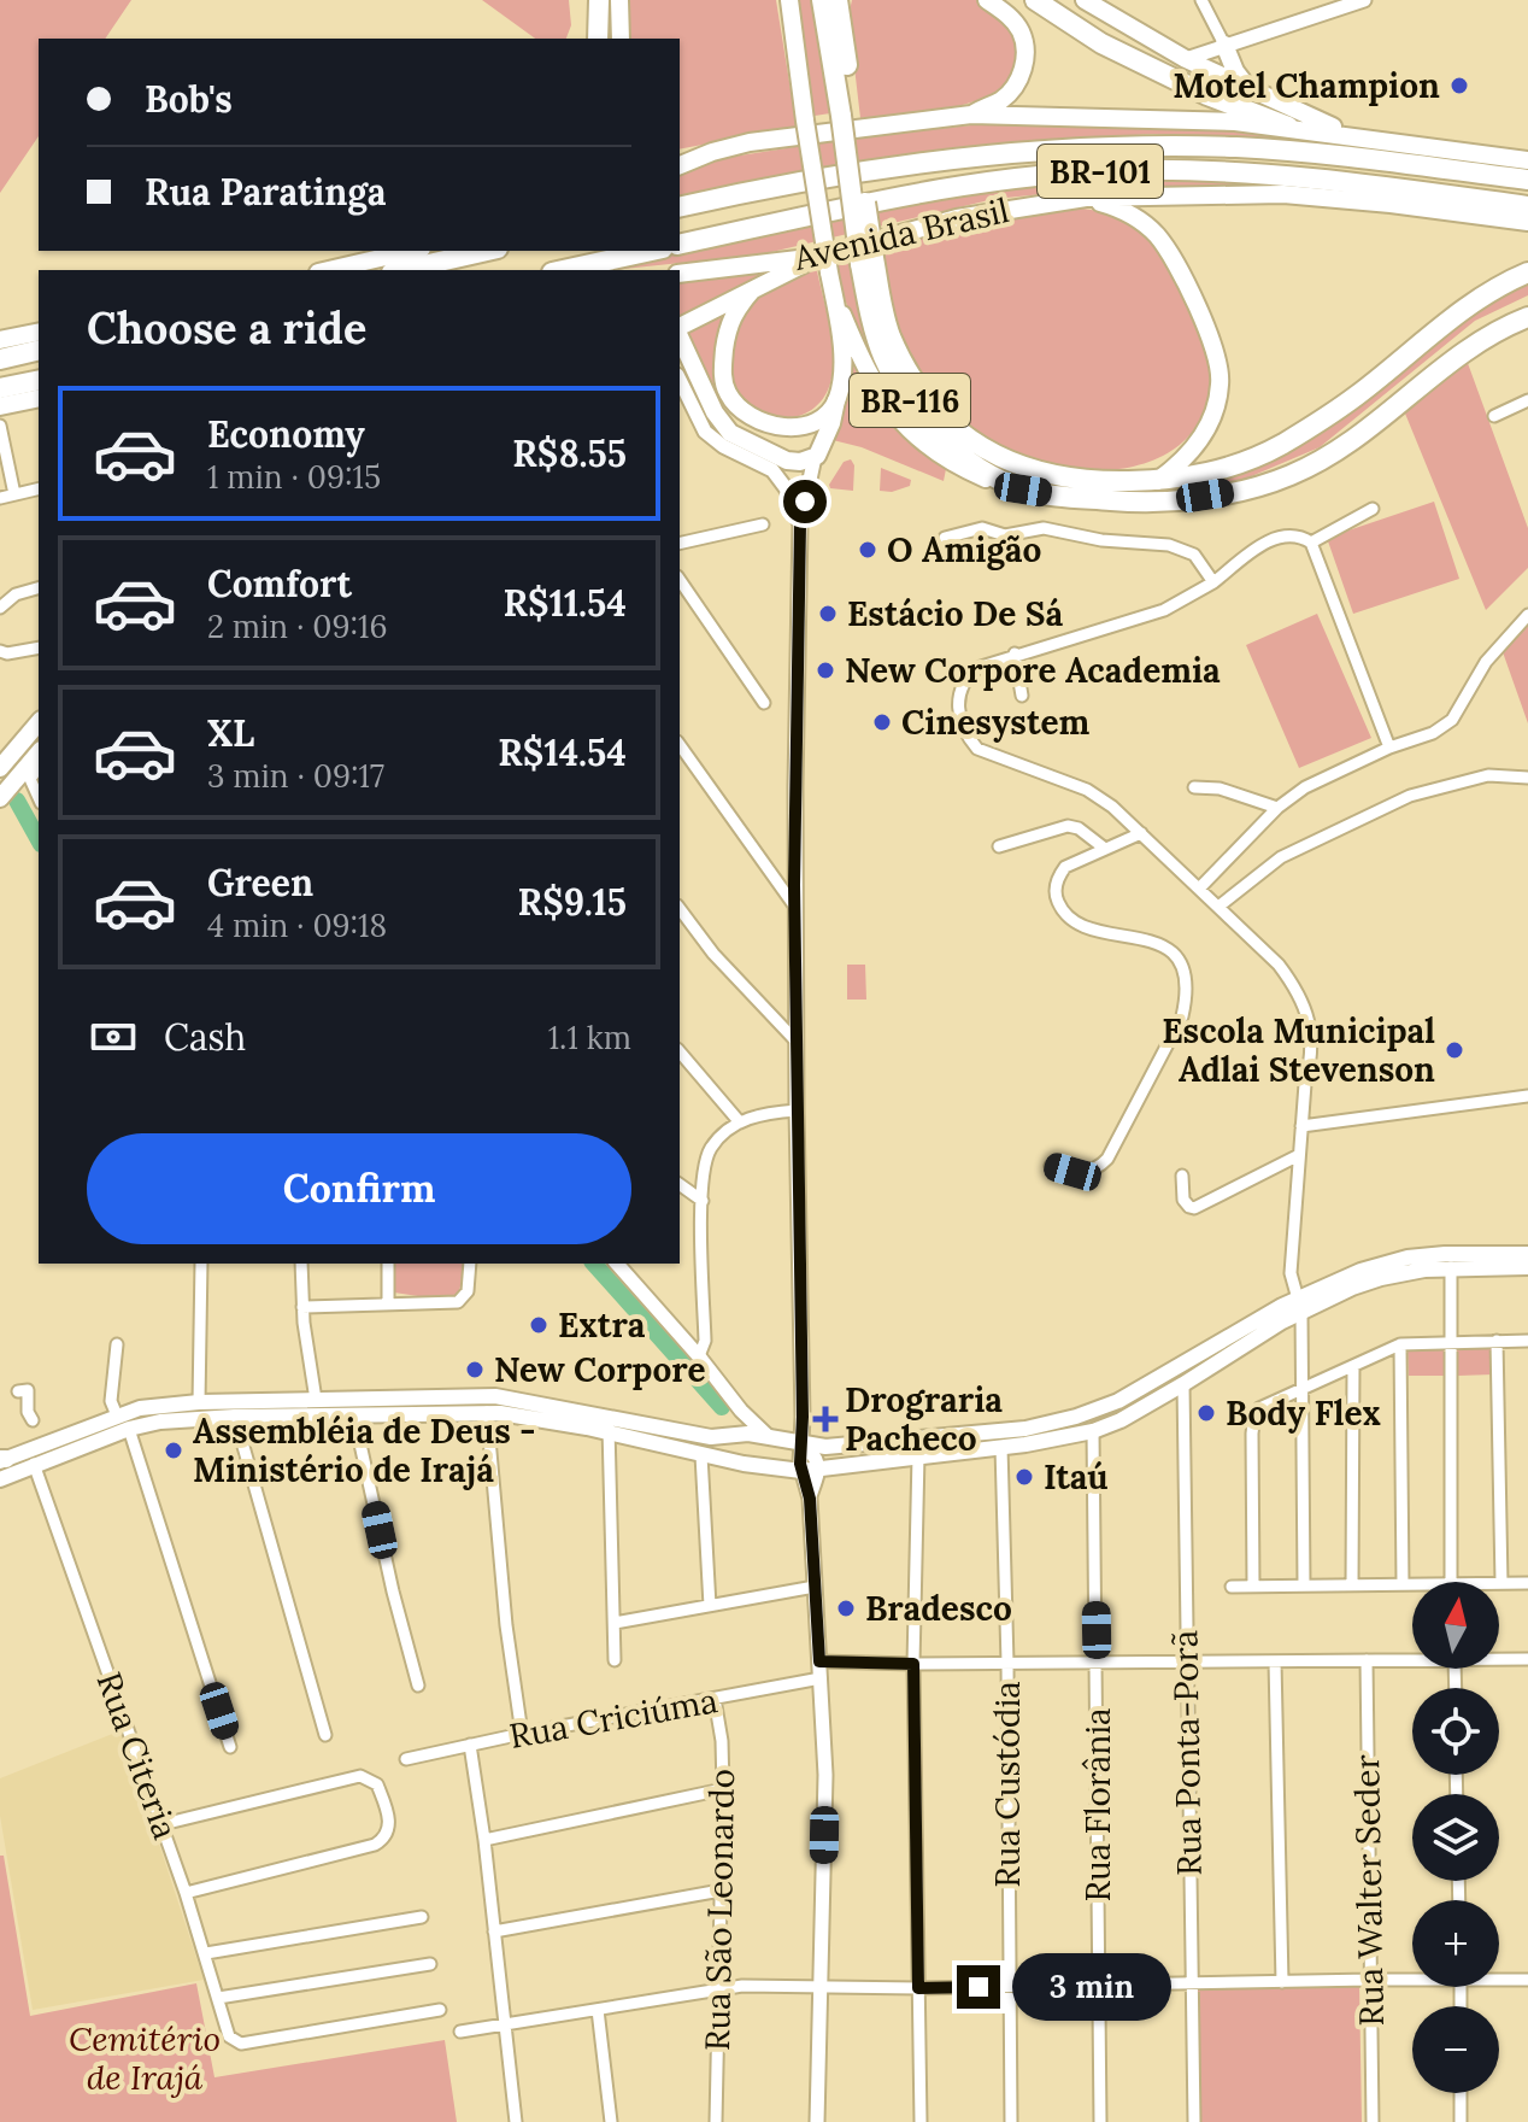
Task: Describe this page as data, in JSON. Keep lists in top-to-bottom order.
{
  "streets": {
    "highway": ["BR-101", "Avenida Brasil", "BR-116"],
    "street": [
      "Rua Criciúma",
      "Rua Ponta-Porã",
      "Rua Citeria",
      "Rua Custódia",
      "Rua Florânia",
      "Rua Walter Seder",
      "Rua São Leonardo"
    ]
  },
  "crossings": [
    ["Rua Criciúma", "Rua São Leonardo"]
  ],
  "parks": ["Cemitério de Irajá"],
  "places": {
    "other": [
      "Motel Champion",
      "O Amigão",
      "Estácio De Sá",
      "New Corpore Academia",
      "Cinesystem",
      "Escola Municipal Adlai Stevenson",
      "Extra",
      "New Corpore",
      "Body Flex",
      "Assembléia de Deus - Ministério de Irajá",
      "Itaú",
      "Bradesco"
    ],
    "health": ["Drograria Pacheco"]
  },
  "north": "top",
  "page": {
    "banner": ["Bob's", "Rua Paratinga"],
    "heading": "Choose a ride",
    "list": [
      {
        "name": "Economy",
        "note": "1 min · 09:15",
        "value": "R$8.55"
      },
      {
        "name": "Comfort",
        "note": "2 min · 09:16",
        "value": "R$11.54"
      },
      {
        "name": "XL",
        "note": "3 min · 09:17",
        "value": "R$14.54"
      },
      {
        "name": "Green",
        "note": "4 min · 09:18",
        "value": "R$9.15"
      }
    ],
    "pay": ["Cash", "1.1 km"],
    "buttons": "Confirm",
    "map_buttons": ["+", "−"],
    "bubble": "3 min"
  }
}
